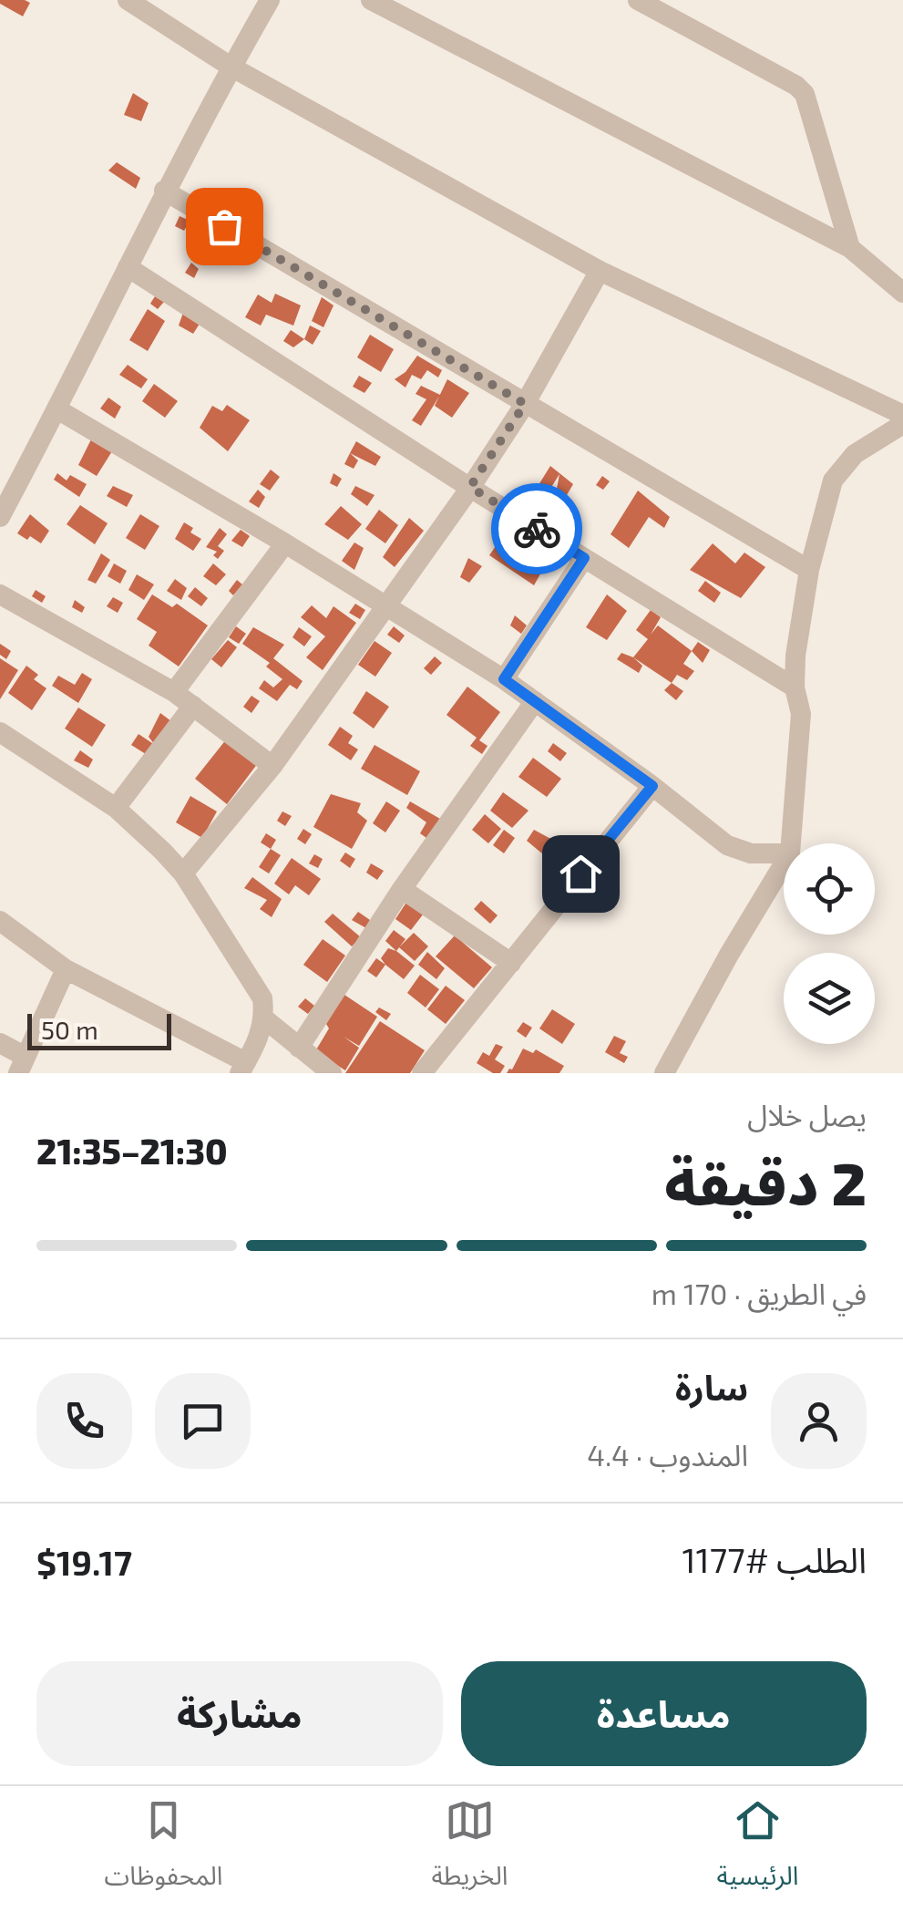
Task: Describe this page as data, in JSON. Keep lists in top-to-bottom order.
{
  "scale_bar": "50 m",
  "page": {
    "scale": "50 m",
    "heading": ["2 دقيقة", "يصل خلال", "21:30–21:35"],
    "panel": [
      "سارة",
      "المندوب · 4.4",
      "الطلب #1177",
      "$19.17"
    ],
    "bar": "في الطريق · 170 m",
    "buttons": ["مساعدة", "مشاركة"],
    "tabs": ["الرئيسية", "الخريطة", "المحفوظات"]
  }
}
